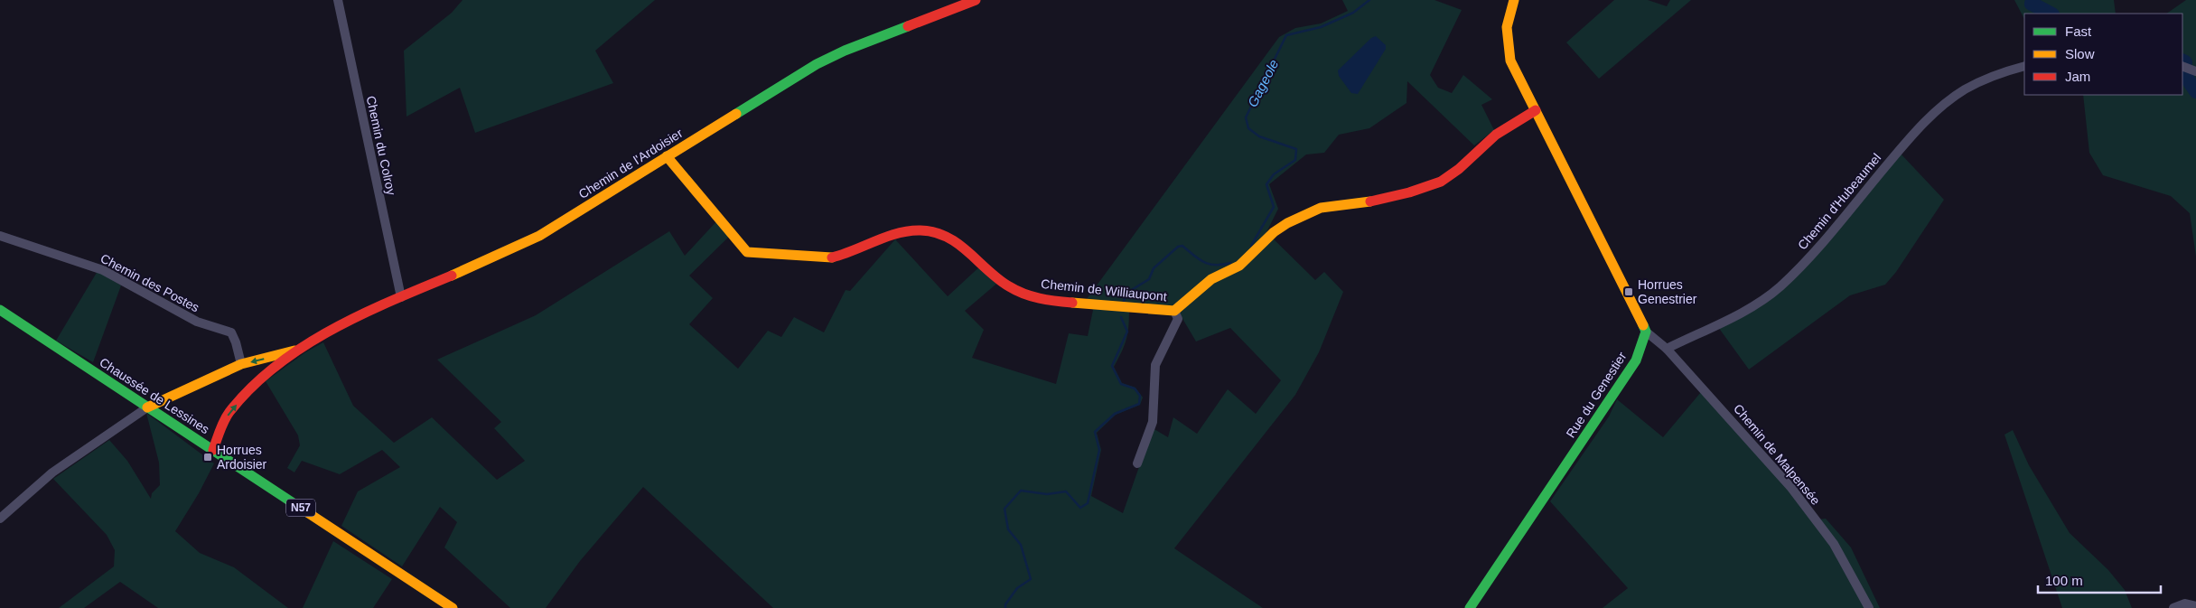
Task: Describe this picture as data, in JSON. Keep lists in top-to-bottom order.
{
  "streets": {
    "street": [
      "Chemin du Colroy",
      "Chemin de l'Ardoisier",
      "Chemin d'Hubeaumel",
      "Chemin des Postes",
      "Chemin de Williaupont",
      "Rue du Genestier",
      "Chaussée de Lessines",
      "Chemin de Malpensée",
      "N57"
    ]
  },
  "crossings": [
    ["Chemin du Colroy", "Chemin de l'Ardoisier"],
    ["Chemin de l'Ardoisier", "Chemin des Postes"],
    ["Chemin de l'Ardoisier", "Chemin de Williaupont"],
    ["Chemin de l'Ardoisier", "Chaussée de Lessines"],
    ["Chemin d'Hubeaumel", "Chemin de Malpensée"],
    ["Rue du Genestier", "Chemin de Malpensée"]
  ],
  "water": ["Gageole"],
  "places": {
    "transit": ["Horrues Genestrier", "Horrues Ardoisier"]
  },
  "legend": ["Fast", "Slow", "Jam"],
  "scale_bar": "100 m"
}
